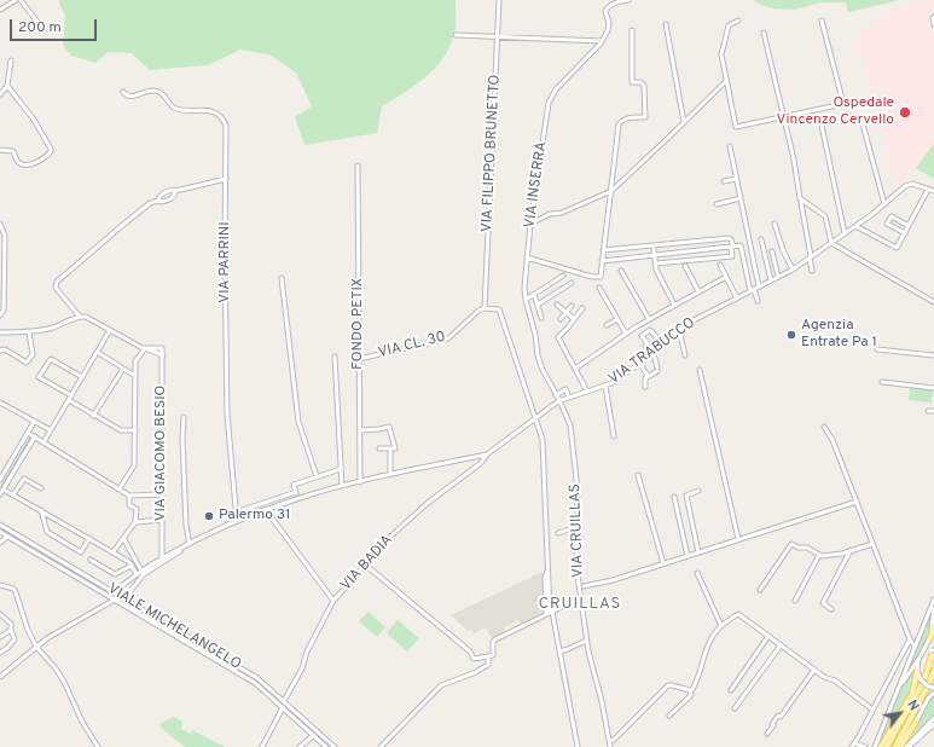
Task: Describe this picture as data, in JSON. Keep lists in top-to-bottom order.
{
  "streets": {
    "street": [
      "VIA FILIPPO BRUNETTO",
      "VIA INSERRA",
      "VIA PARRINI",
      "FONDO PETIX",
      "VIA CL. 30",
      "VIA TRABUCCO",
      "VIA GIACOMO BESIO",
      "VIA CRUILLAS",
      "VIA BADIA",
      "VIALE MICHELANGELO"
    ]
  },
  "crossings": [
    ["VIA FILIPPO BRUNETTO", "VIA CL. 30"],
    ["VIA INSERRA", "VIA TRABUCCO"],
    ["VIA INSERRA", "VIA CRUILLAS"],
    ["FONDO PETIX", "VIA CL. 30"],
    ["VIA TRABUCCO", "VIA CRUILLAS"],
    ["VIA TRABUCCO", "VIA BADIA"],
    ["VIA BADIA", "VIALE MICHELANGELO"]
  ],
  "districts": ["CRUILLAS"],
  "places": ["Ospedale Vincenzo Cervello", "Agenzia Entrate Pa 1", "Palermo 31"],
  "scale_bar": "200 m",
  "north": "top right"
}
